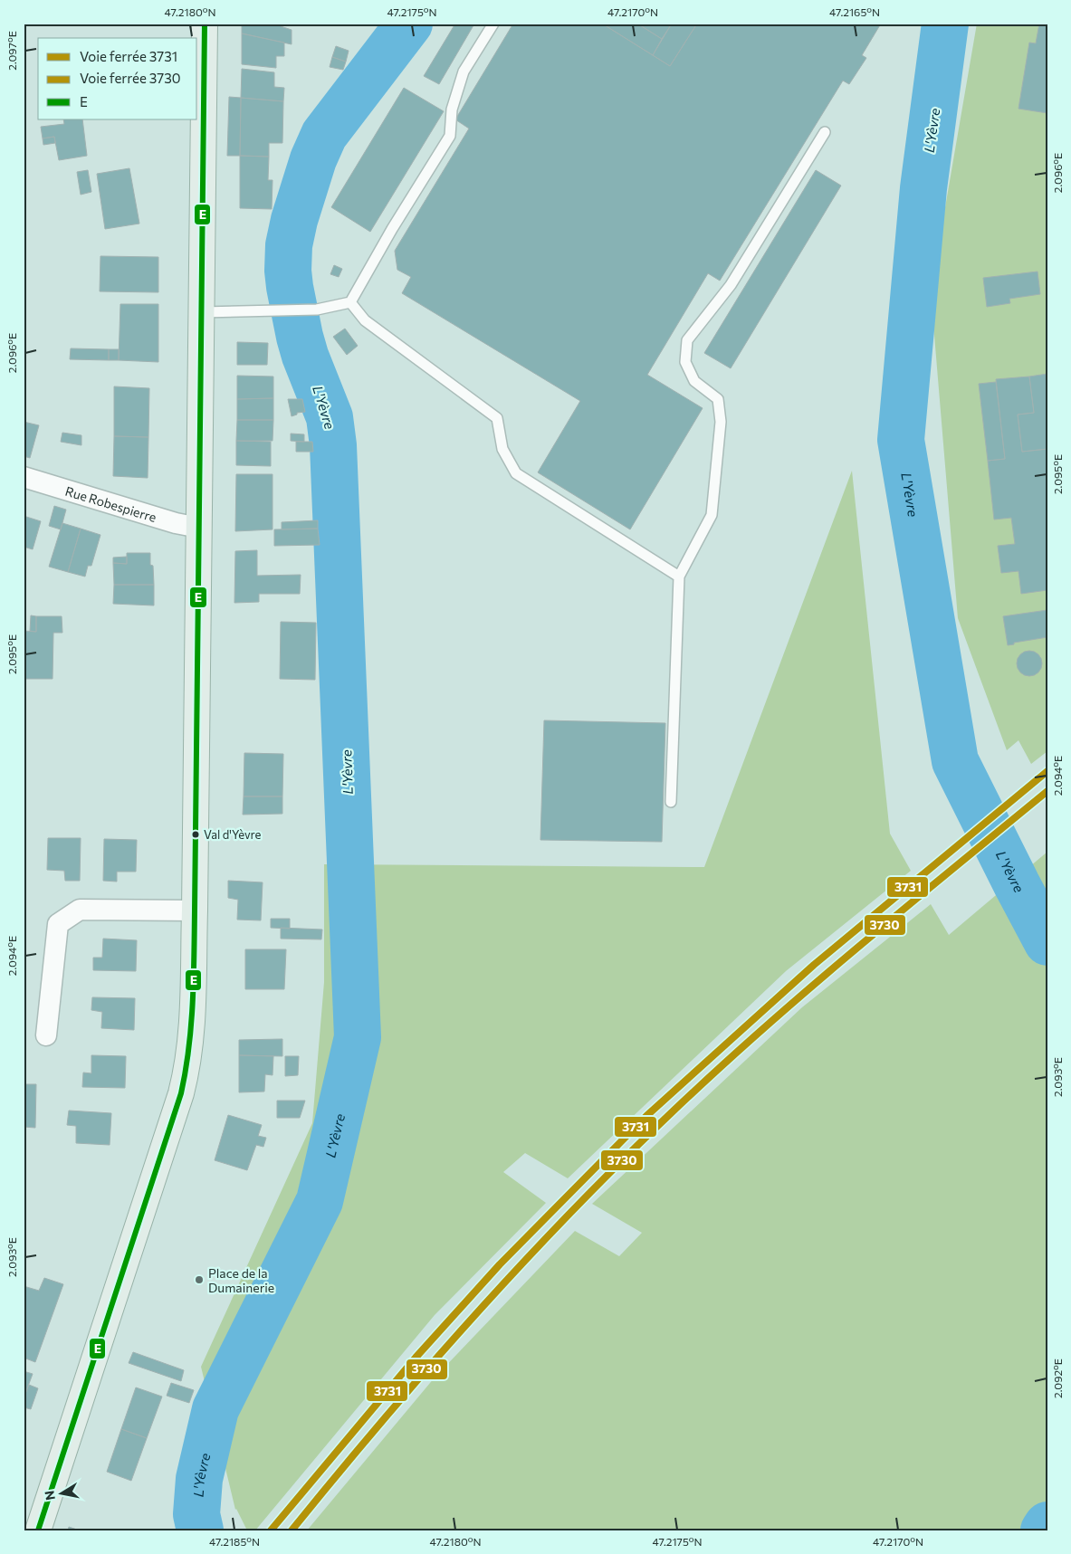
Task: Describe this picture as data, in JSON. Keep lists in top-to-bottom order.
{
  "streets": {
    "street": ["Rue Robespierre"]
  },
  "water": ["L'Yèvre"],
  "places": ["Val d'Yèvre", "Place de la Dumainerie"],
  "lines": ["transit line E", "rail line 3731", "rail line 3730"],
  "legend": ["Voie ferrée 3731", "Voie ferrée 3730", "E"],
  "north": "left",
  "coordinates": [
    "47.2180°N",
    "47.2175°N",
    "47.2170°N",
    "47.2165°N",
    "2.097°E",
    "2.096°E",
    "2.095°E",
    "2.094°E",
    "2.093°E",
    "2.092°E",
    "47.2185°N"
  ]
}
